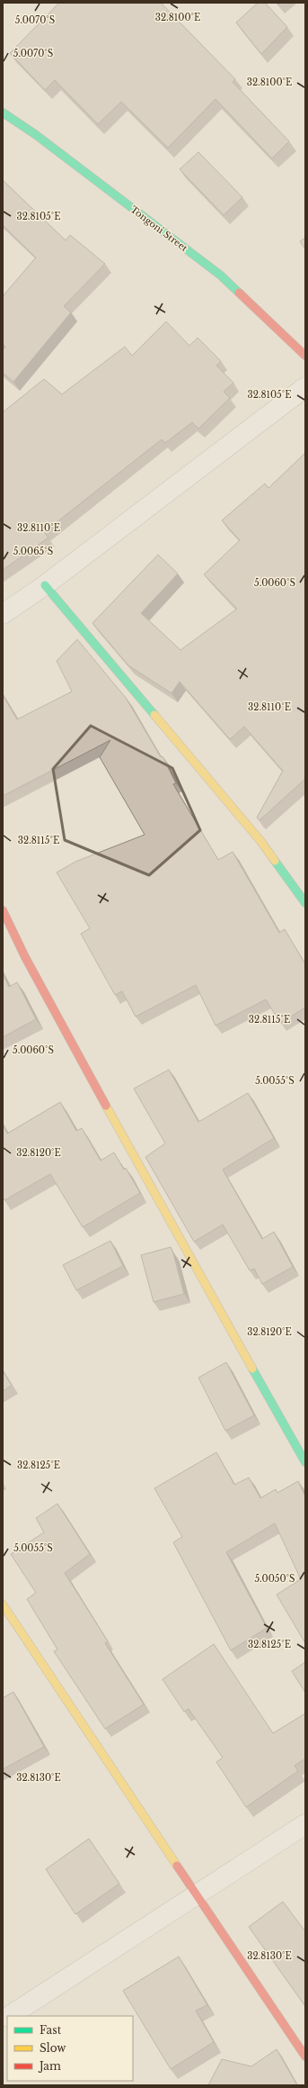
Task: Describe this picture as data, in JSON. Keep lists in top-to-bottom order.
{
  "streets": {
    "street": ["Tongoni Street"]
  },
  "legend": ["Fast", "Slow", "Jam"],
  "coordinates": [
    "32.8100°E",
    "5.0070°S",
    "32.8105°E",
    "32.8110°E",
    "5.0065°S",
    "5.0060°S",
    "32.8115°E",
    "5.0055°S",
    "32.8120°E",
    "32.8125°E",
    "5.0050°S",
    "32.8130°E"
  ]
}
